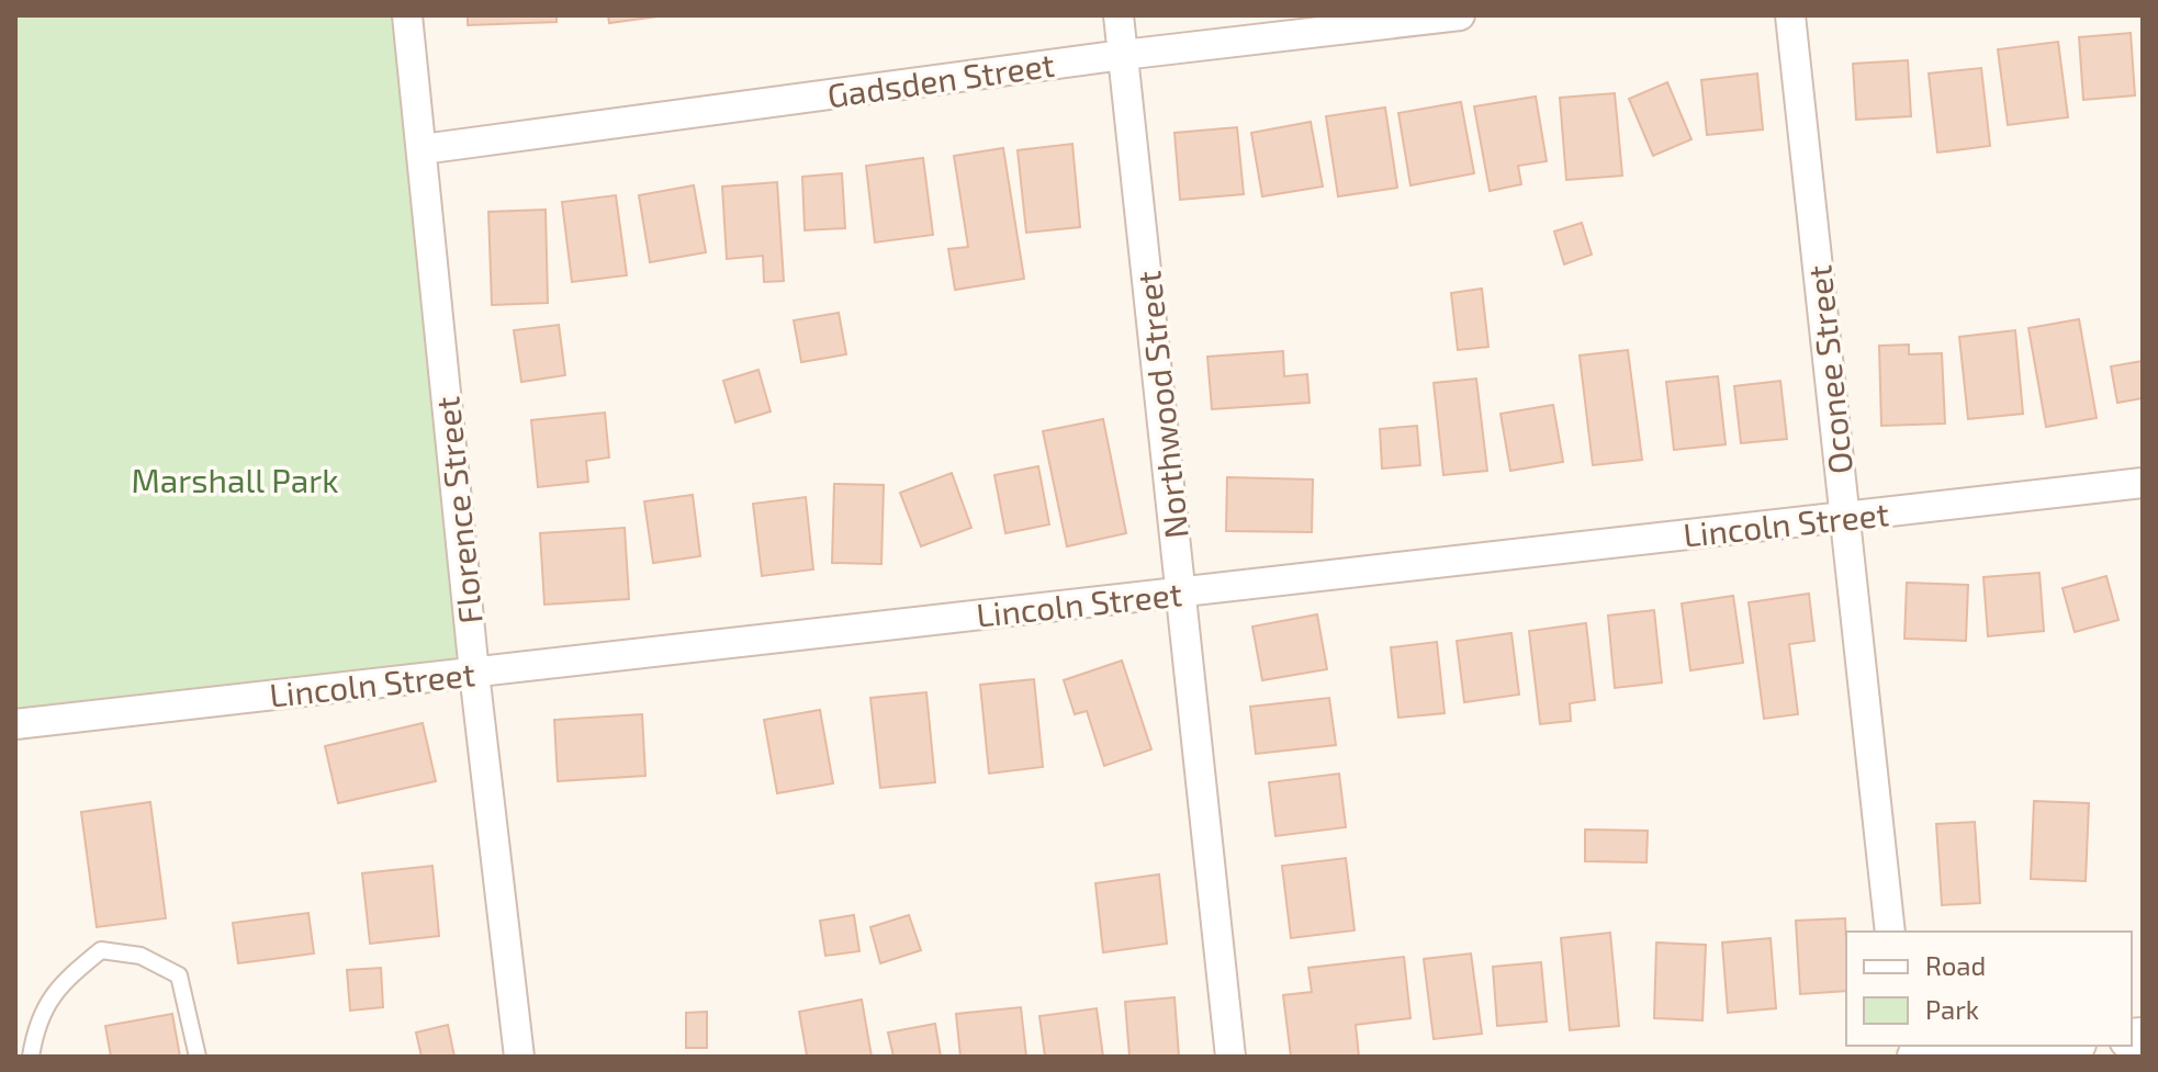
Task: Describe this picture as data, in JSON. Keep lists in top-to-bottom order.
{
  "streets": {
    "street": [
      "Gadsden Street",
      "Oconee Street",
      "Northwood Street",
      "Florence Street",
      "Lincoln Street"
    ]
  },
  "crossings": [
    ["Gadsden Street", "Northwood Street"],
    ["Gadsden Street", "Florence Street"],
    ["Oconee Street", "Lincoln Street"],
    ["Northwood Street", "Lincoln Street"],
    ["Florence Street", "Lincoln Street"]
  ],
  "parks": ["Marshall Park"],
  "legend": ["Road", "Park"]
}
